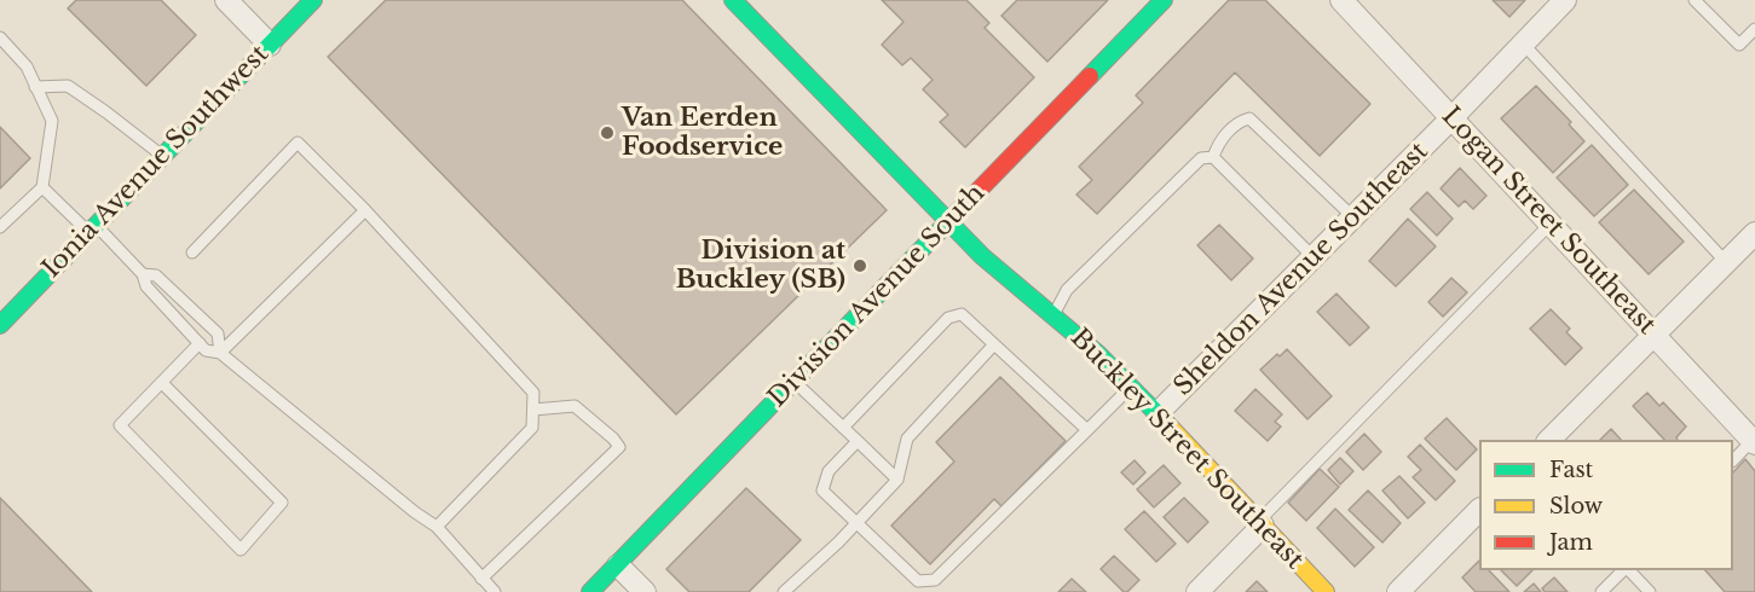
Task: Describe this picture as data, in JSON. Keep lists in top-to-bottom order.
{
  "streets": {
    "street": [
      "Ionia Avenue Southwest",
      "Logan Street Southeast",
      "Sheldon Avenue Southeast",
      "Division Avenue South",
      "Buckley Street Southeast"
    ]
  },
  "crossings": [
    ["Logan Street Southeast", "Sheldon Avenue Southeast"],
    ["Sheldon Avenue Southeast", "Buckley Street Southeast"],
    ["Division Avenue South", "Buckley Street Southeast"]
  ],
  "places": ["Van Eerden Foodservice", "Division at Buckley (SB)"],
  "legend": ["Fast", "Slow", "Jam"]
}
